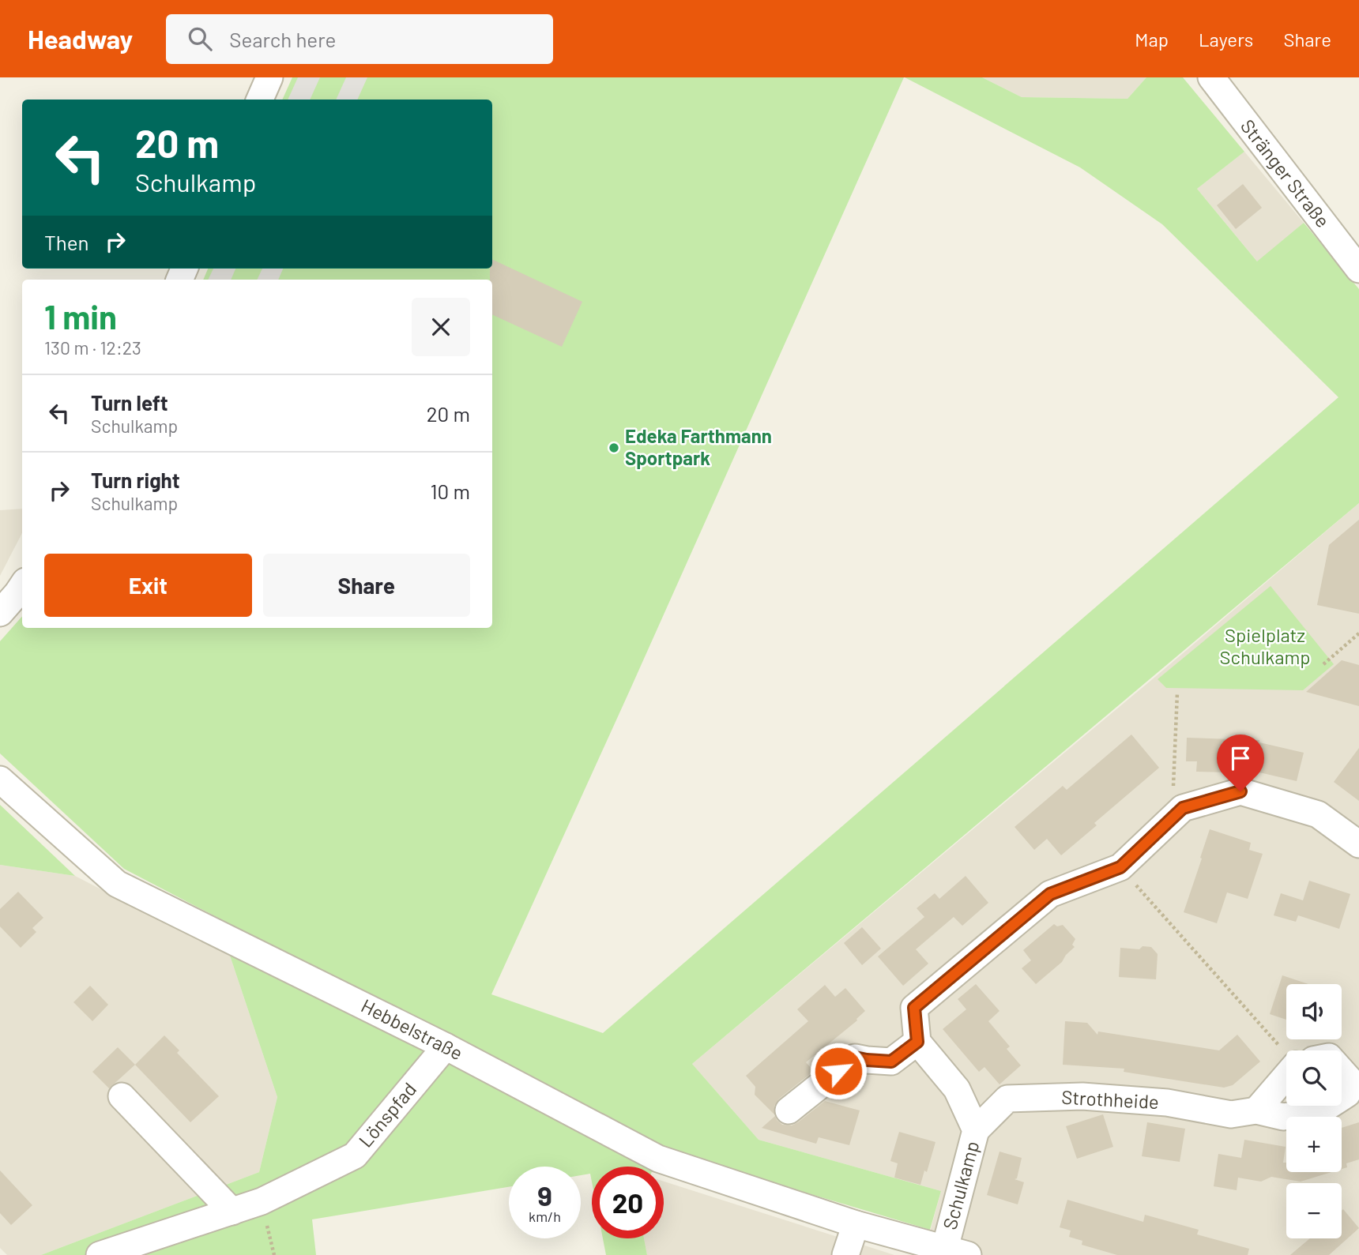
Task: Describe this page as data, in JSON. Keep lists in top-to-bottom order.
{
  "streets": {
    "street": [
      "Stränger Straße",
      "Hebbelstraße",
      "Strothheide",
      "Lönspfad",
      "Schulkamp"
    ]
  },
  "crossings": [
    ["Hebbelstraße", "Lönspfad"],
    ["Hebbelstraße", "Schulkamp"],
    ["Strothheide", "Schulkamp"]
  ],
  "parks": ["Spielplatz Schulkamp"],
  "places": ["Edeka Farthmann Sportpark"],
  "page": {
    "header": "Headway",
    "search": "Search here",
    "nav": ["Map", "Layers", "Share"],
    "turn": ["20 m", "Schulkamp"],
    "then": "Then",
    "heading": ["1 min", "130 m · 12:23"],
    "list": [
      {
        "name": "Turn left",
        "note": "Schulkamp",
        "value": "20 m"
      },
      {
        "name": "Turn right",
        "note": "Schulkamp",
        "value": "10 m"
      }
    ],
    "buttons": ["Exit", "Share"],
    "map_buttons": ["+", "−"],
    "speed": "9 km/h",
    "limit": "20"
  }
}
